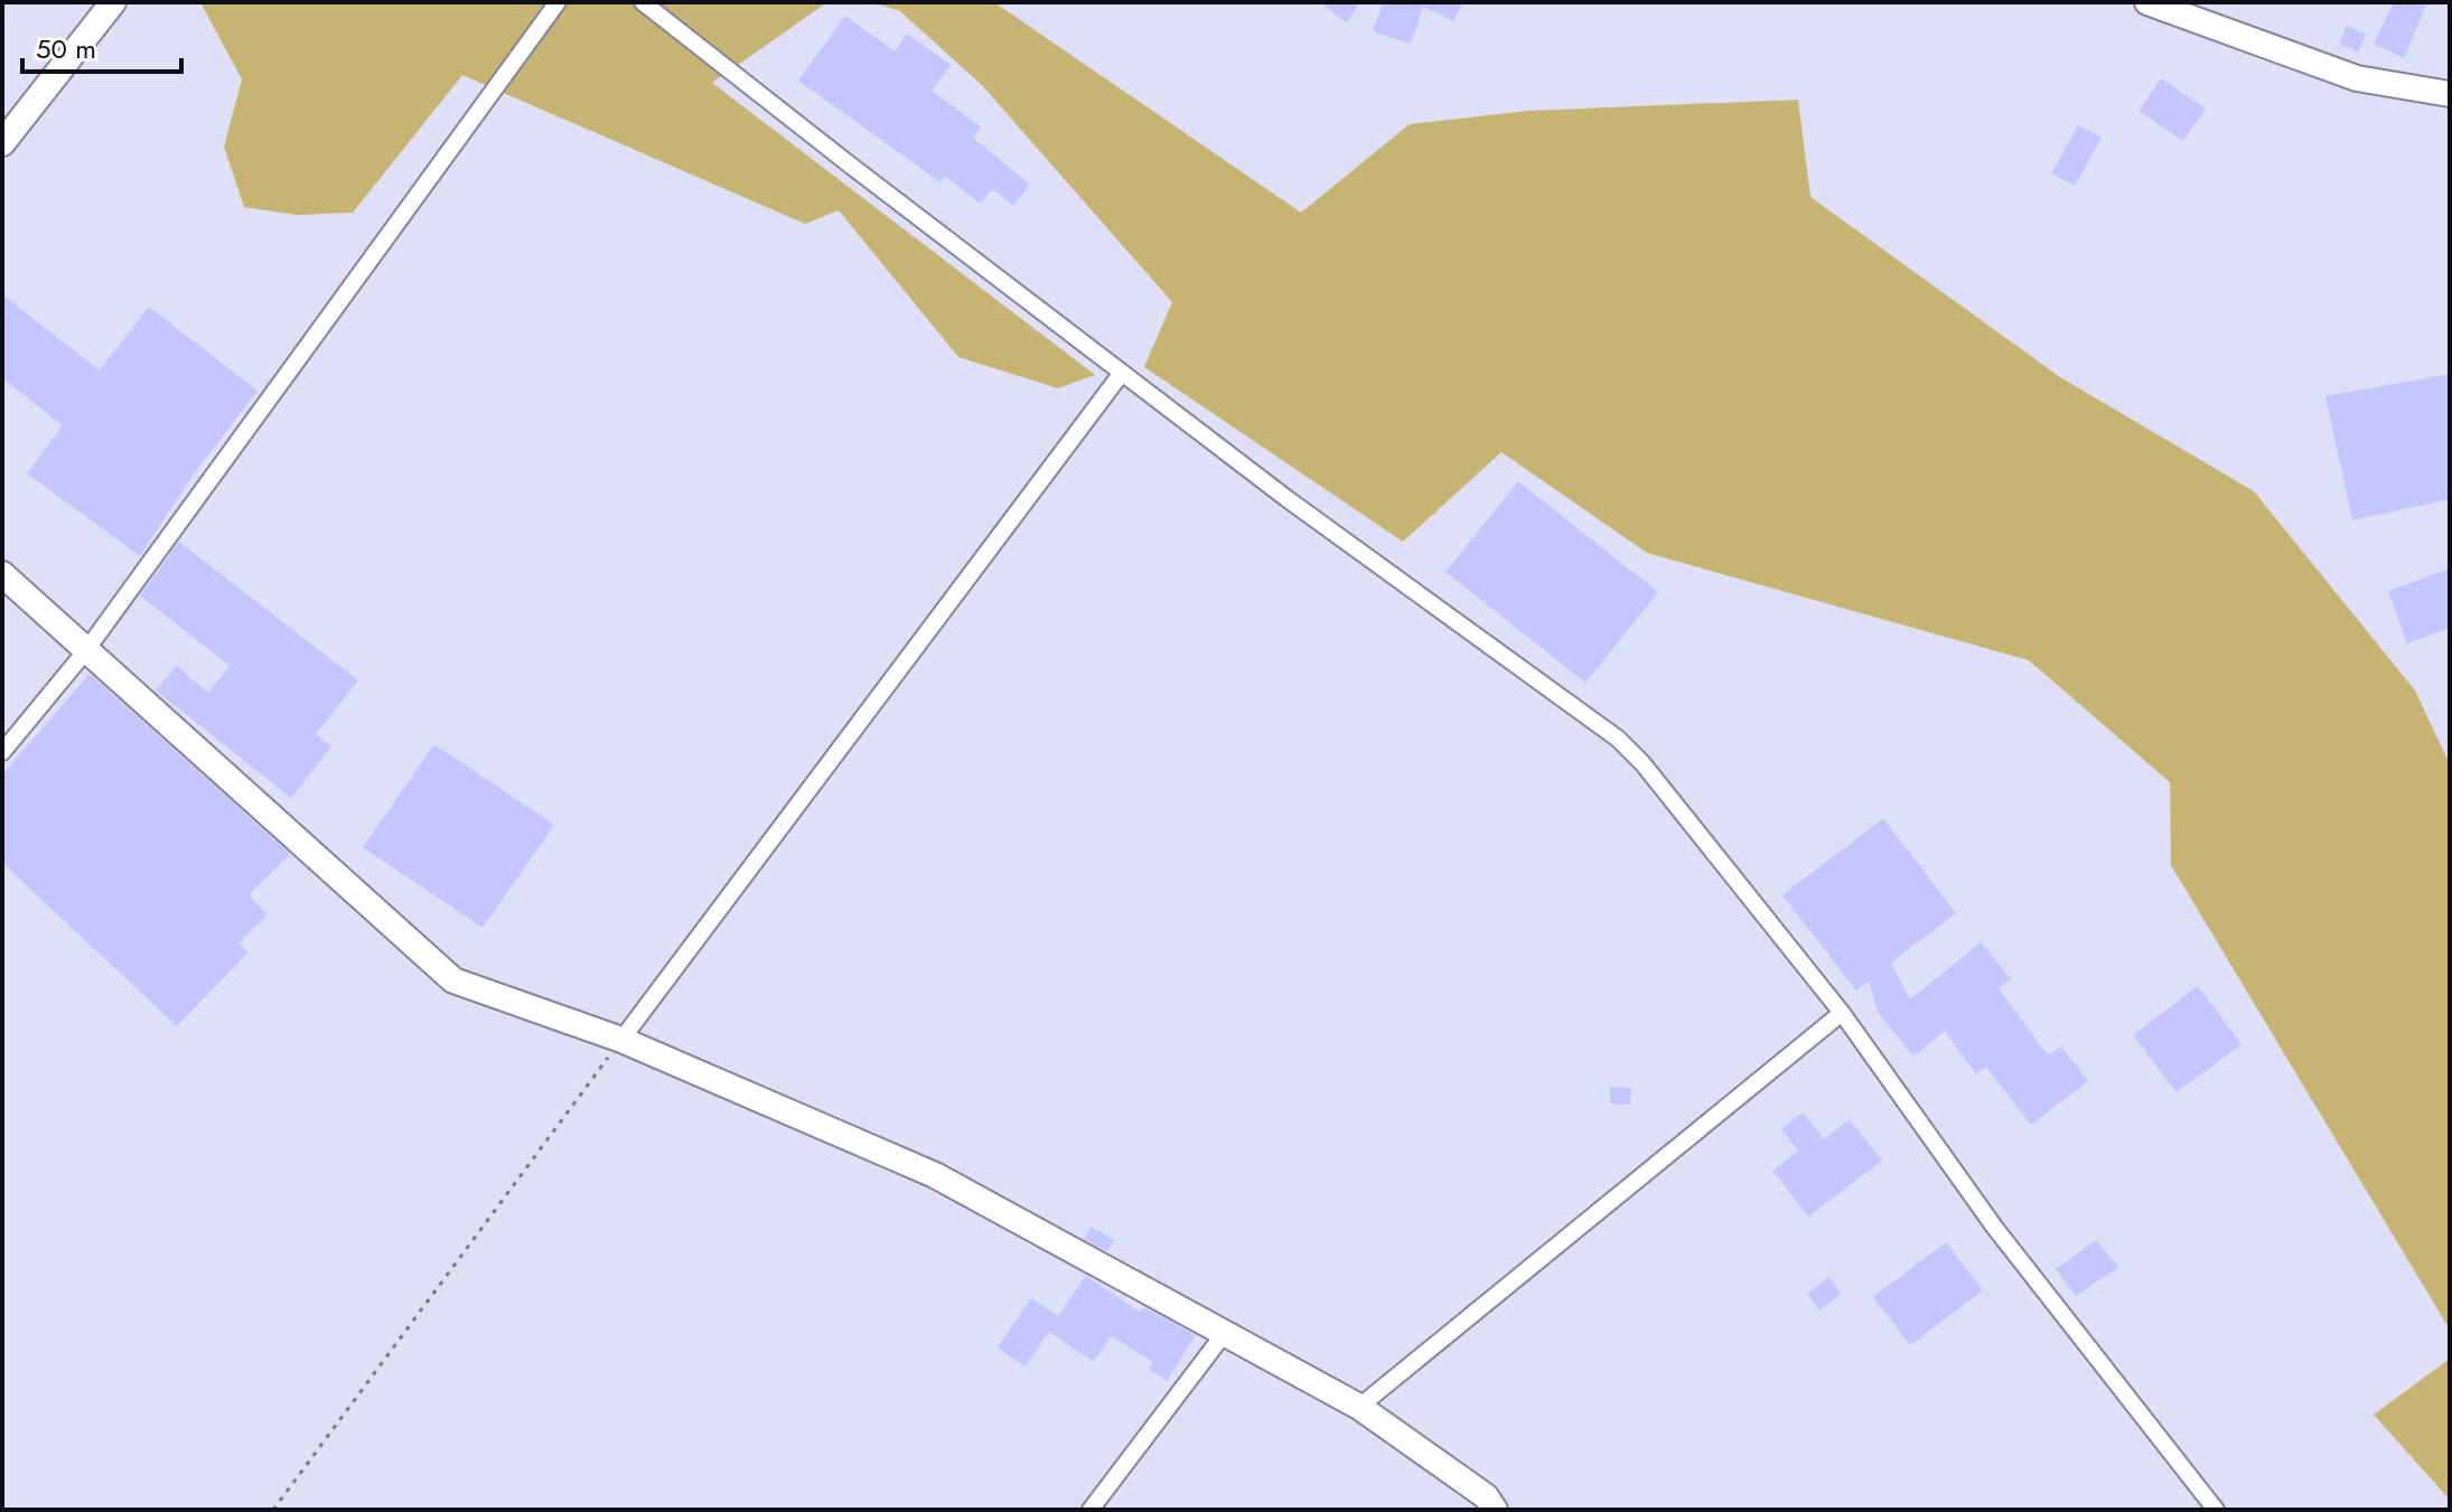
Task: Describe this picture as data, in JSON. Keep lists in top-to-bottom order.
{
  "scale_bar": "50 m"
}
